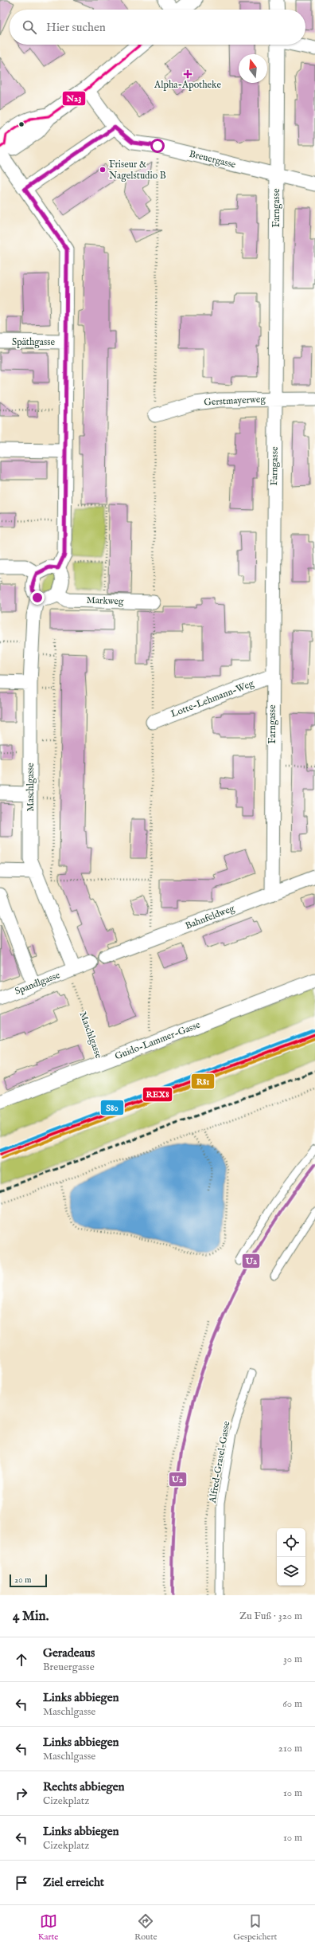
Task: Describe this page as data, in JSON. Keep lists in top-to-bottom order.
{
  "streets": {
    "street": [
      "Breuergasse",
      "Farngasse",
      "Späthgasse",
      "Gerstmayerweg",
      "Markweg",
      "Lotte-Lehmann-Weg",
      "Maschlgasse",
      "Bahnfeldweg",
      "Spandlgasse",
      "Guido-Lammer-Gasse"
    ],
    "lane": ["Alfred-Grasel-Gasse"]
  },
  "crossings": [
    ["Breuergasse", "Farngasse"],
    ["Farngasse", "Gerstmayerweg"],
    ["Farngasse", "Lotte-Lehmann-Weg"],
    ["Farngasse", "Bahnfeldweg"],
    ["Markweg", "Maschlgasse"],
    ["Maschlgasse", "Spandlgasse"],
    ["Maschlgasse", "Guido-Lammer-Gasse"]
  ],
  "places": {
    "health": ["Alpha-Apotheke"],
    "other": ["Friseur & Nagelstudio B"]
  },
  "lines": [
    "transit line N23",
    "transit line S80",
    "transit line REX8",
    "transit line R81",
    "transit line U2"
  ],
  "scale_bar": "20 m",
  "north": "top",
  "page": {
    "search": "Hier suchen",
    "scale": "20 m",
    "heading": ["4 Min.", "Zu Fuß · 320 m"],
    "list": [
      ["Geradeaus", "Breuergasse", "30 m"],
      ["Links abbiegen", "Maschlgasse", "60 m"],
      ["Links abbiegen", "Maschlgasse", "210 m"],
      ["Rechts abbiegen", "Cizekplatz", "10 m"],
      ["Links abbiegen", "Cizekplatz", "10 m"],
      "Ziel erreicht"
    ],
    "nav": ["Karte", "Route", "Gespeichert"]
  }
}
